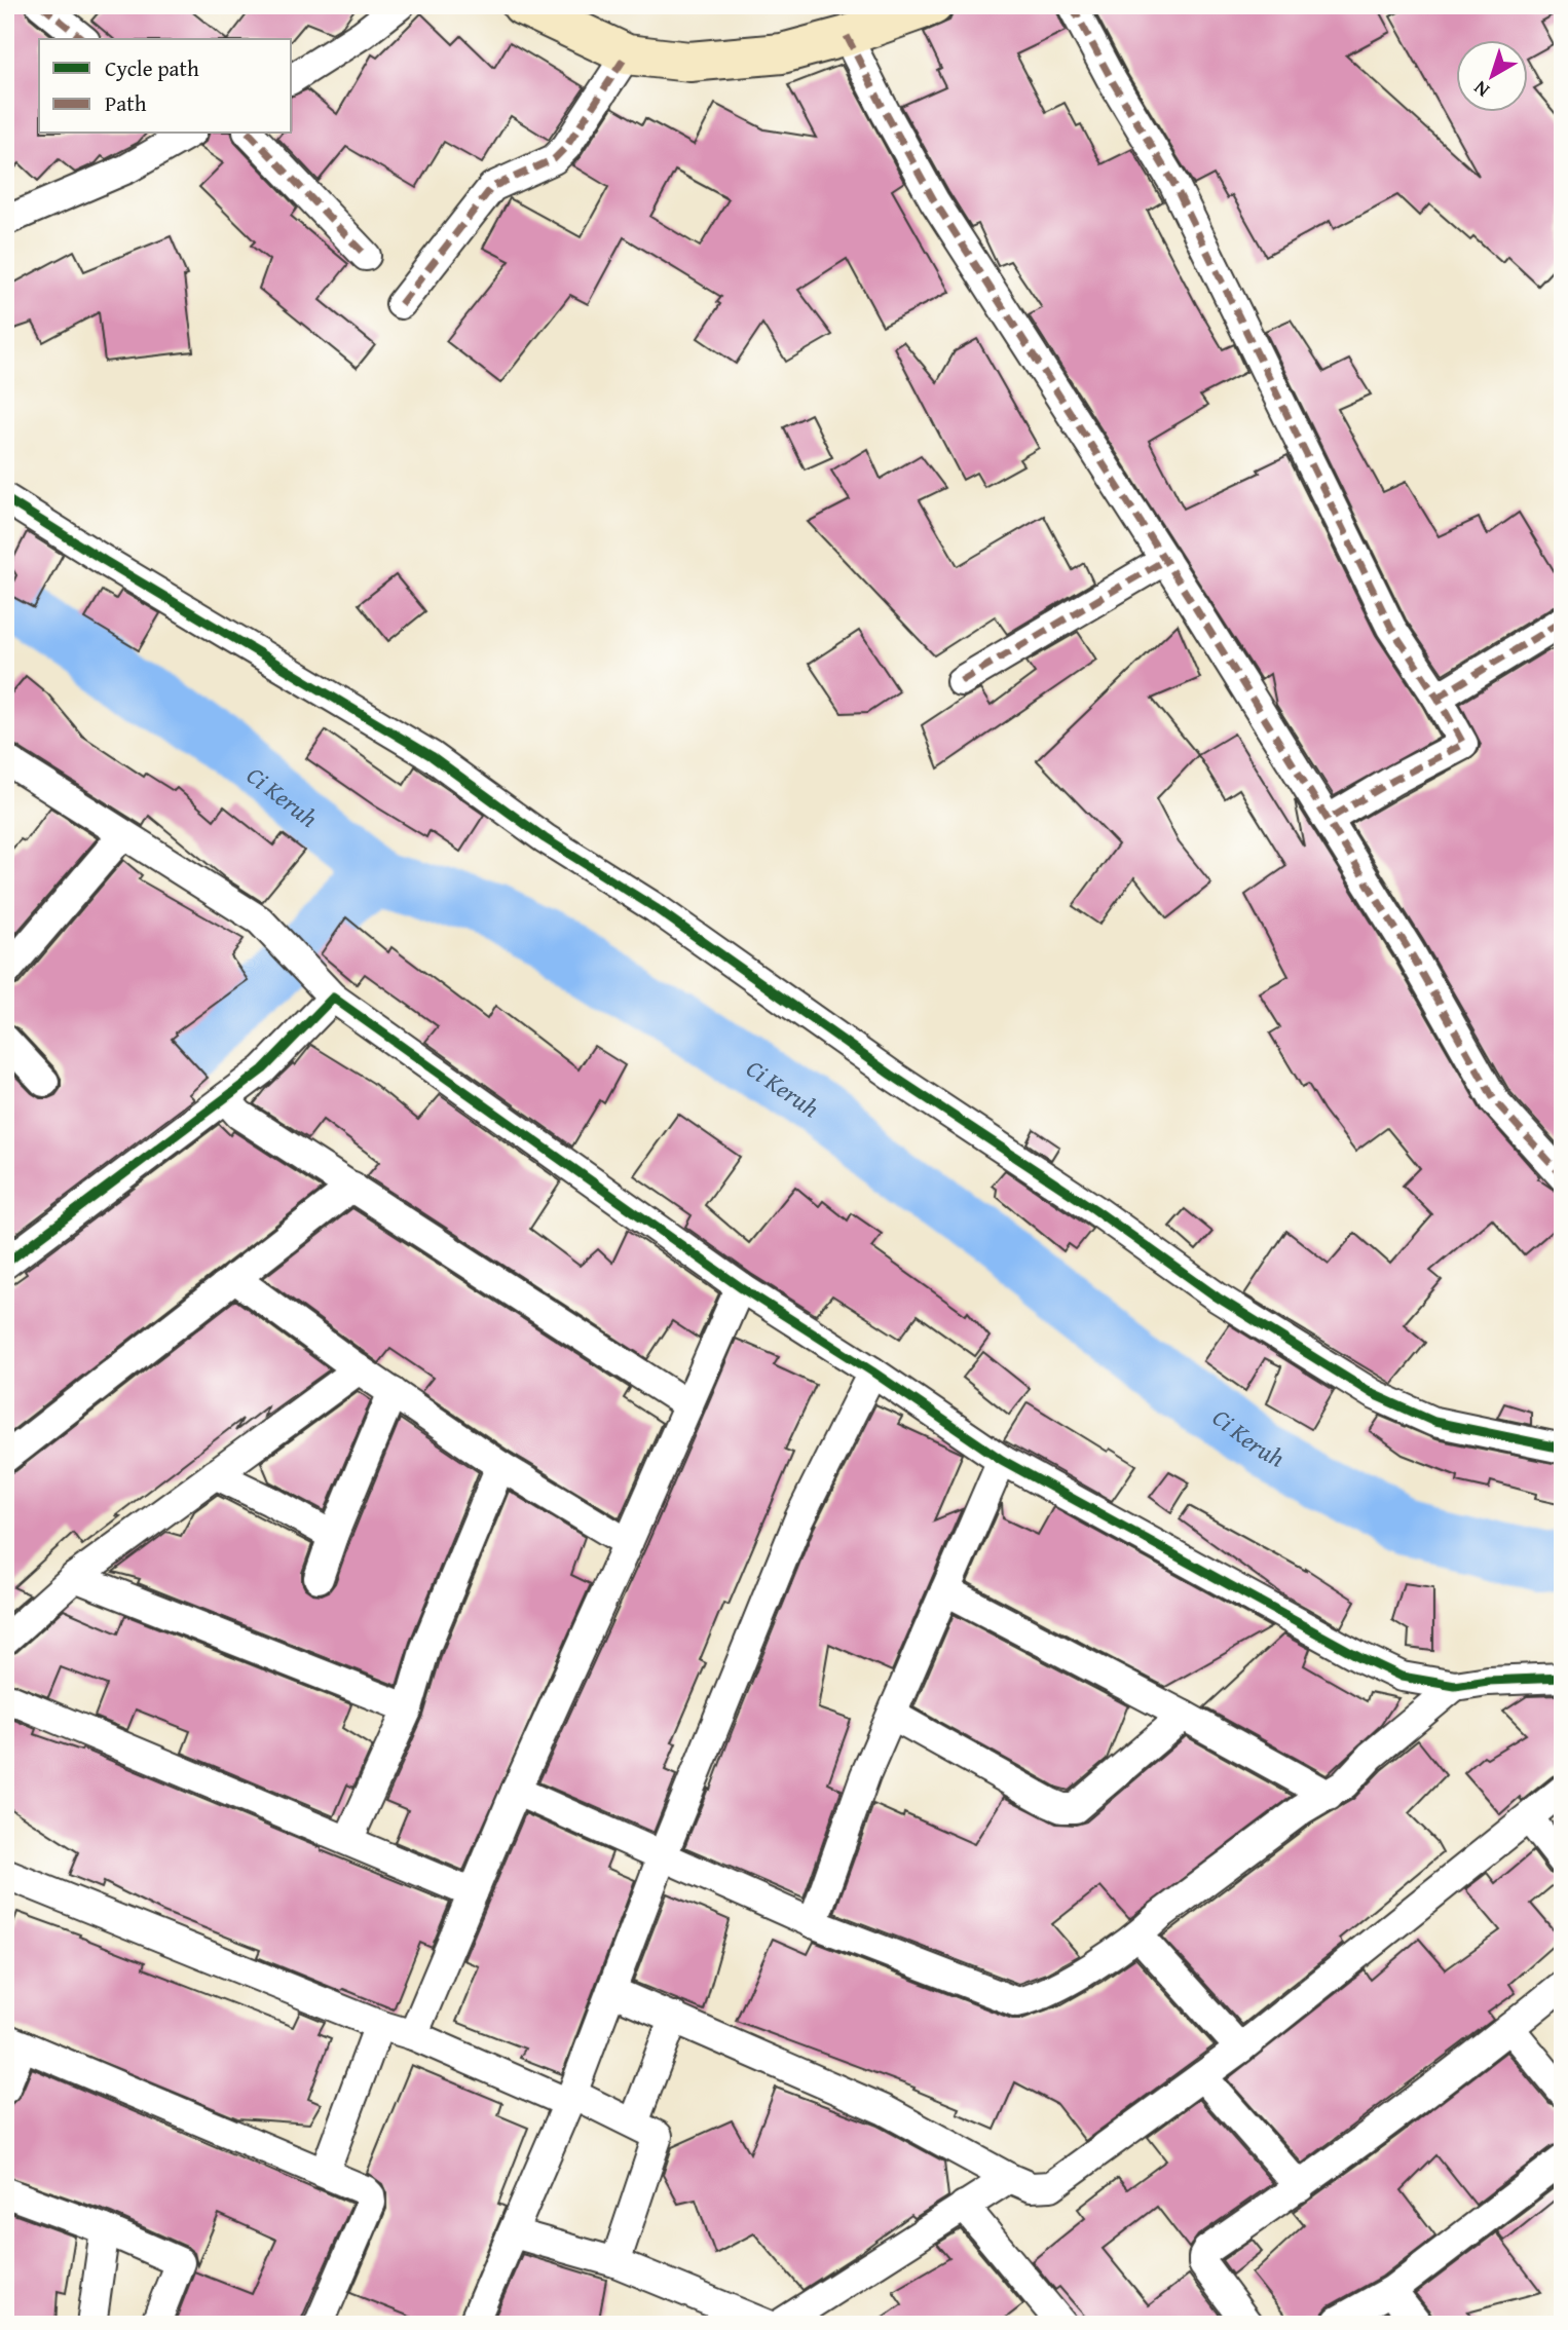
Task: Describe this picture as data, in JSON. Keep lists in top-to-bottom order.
{
  "water": ["Ci Keruh"],
  "legend": ["Cycle path", "Path"],
  "north": "bottom left"
}
